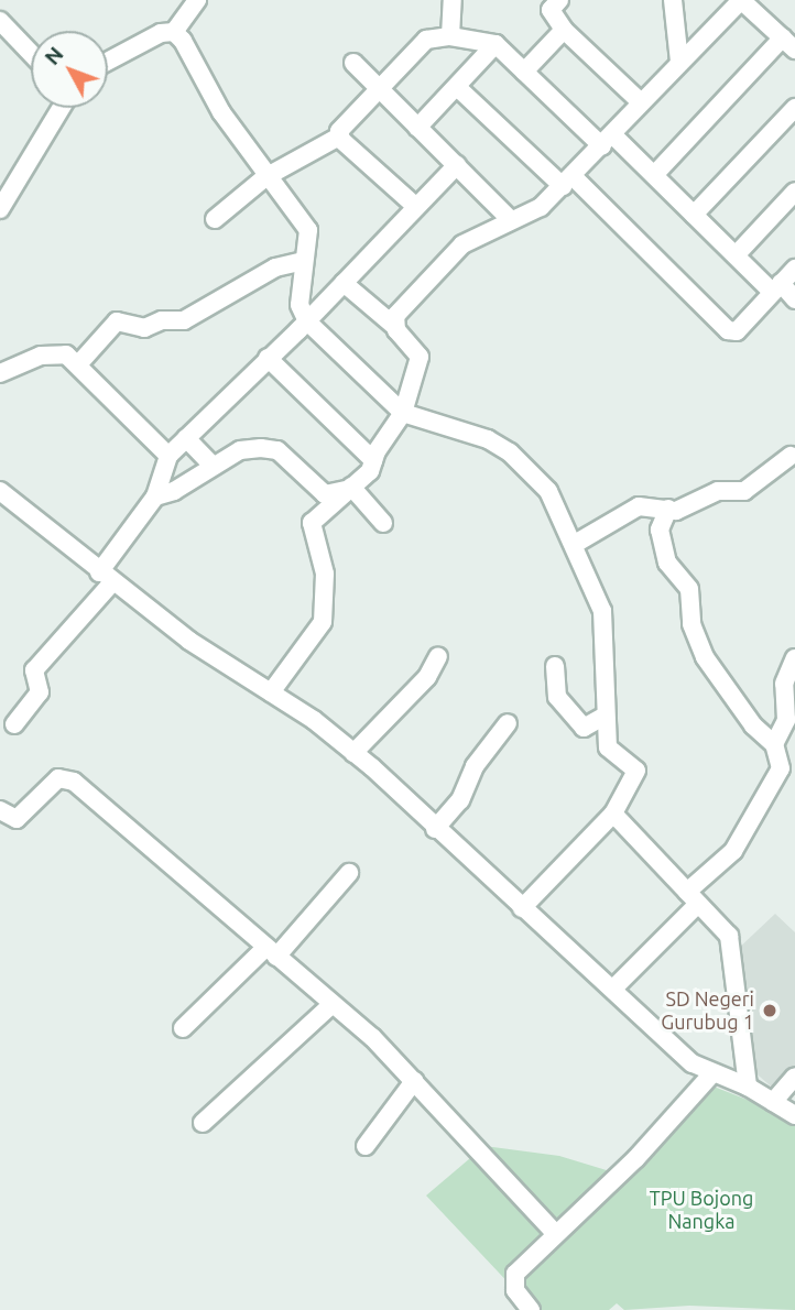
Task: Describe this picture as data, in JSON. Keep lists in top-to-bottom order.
{
  "parks": ["TPU Bojong Nangka"],
  "places": ["SD Negeri Gurubug 1"],
  "north": "top left"
}
